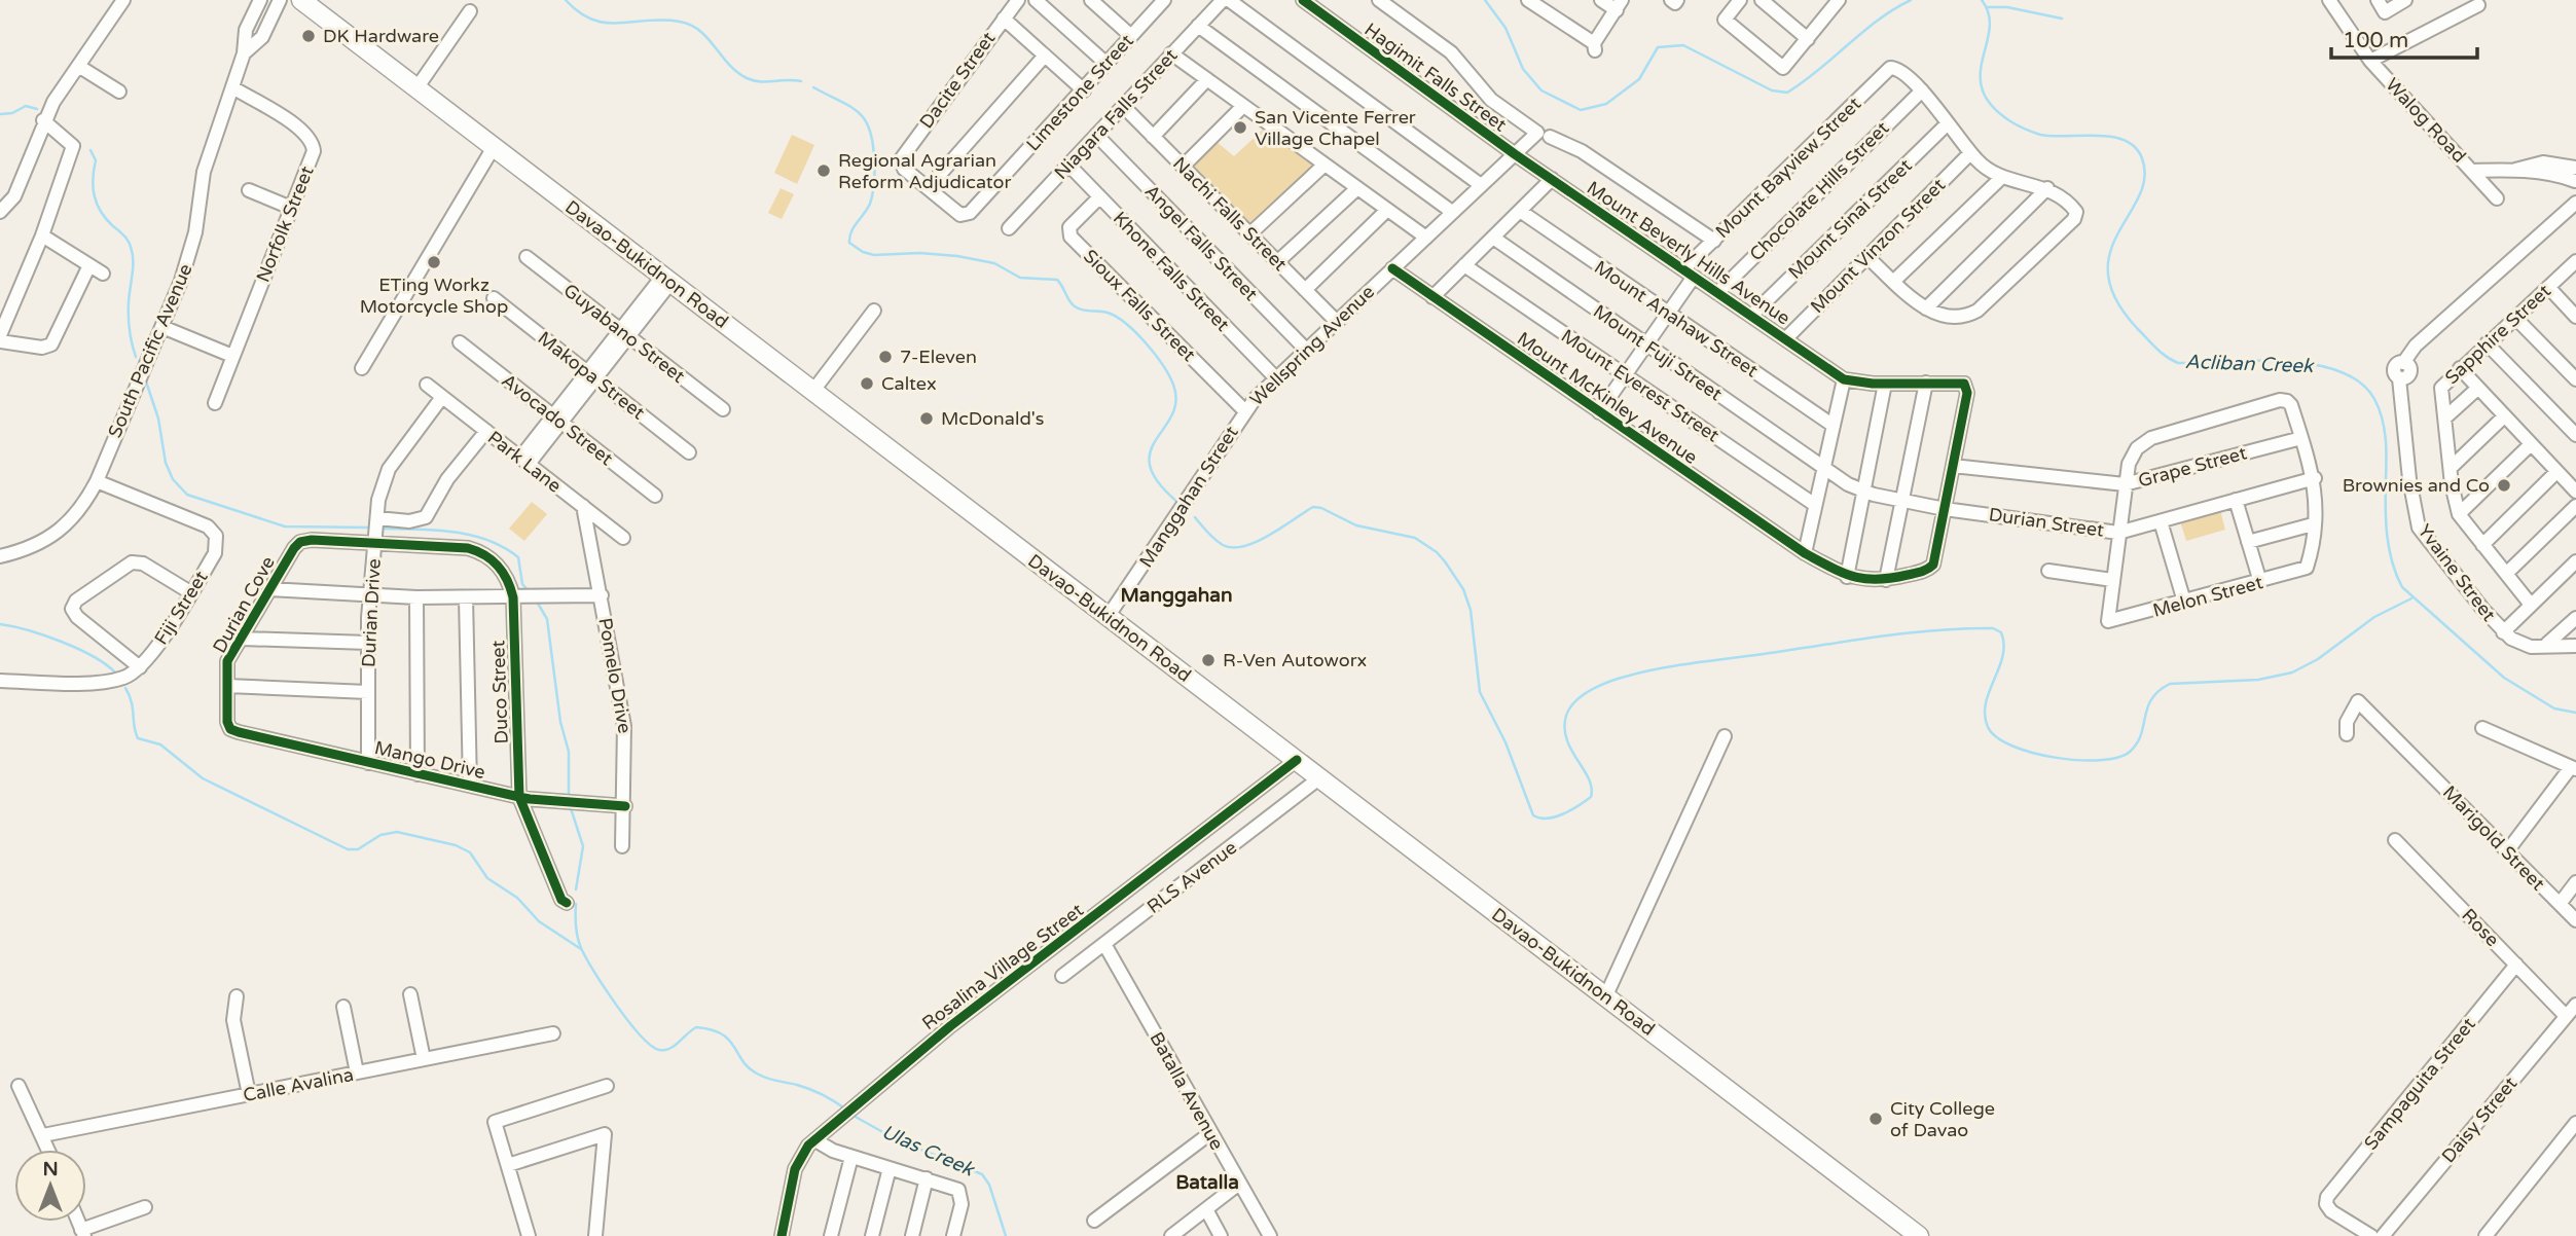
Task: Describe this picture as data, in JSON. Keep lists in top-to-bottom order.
{
  "streets": {
    "highway": ["Davao-Bukidnon Road"],
    "street": [
      "Hagimit Falls Street",
      "Dacite Street",
      "Limestone Street",
      "Niagara Falls Street",
      "Walog Road",
      "Mount Bayview Street",
      "Chocolate Hills Street",
      "Nachi Falls Street",
      "Mount Sinai Street",
      "Norfolk Street",
      "Angel Falls Street",
      "Mount Vinzon Street",
      "Mount Beverly Hills Avenue",
      "Khone Falls Street",
      "Sioux Falls Street",
      "Mount Anahaw Street",
      "Guyabano Street",
      "Sapphire Street",
      "Wellspring Avenue",
      "South Pacific Avenue",
      "Mount Fuji Street",
      "Makopa Street",
      "Mount Everest Street",
      "Mount McKinley Avenue",
      "Avocado Street",
      "Park Lane",
      "Grape Street",
      "Manggahan Street",
      "Durian Street",
      "Yvaine Street",
      "Melon Street",
      "Durian Cove",
      "Fiji Street",
      "Durian Drive",
      "Pomelo Drive",
      "Duco Street",
      "Mango Drive",
      "Marigold Street",
      "RLS Avenue",
      "Rose",
      "Rosalina Village Street",
      "Sampaguita Street",
      "Calle Avalina",
      "Batalla Avenue",
      "Daisy Street"
    ]
  },
  "crossings": [
    ["Hagimit Falls Street", "Mount Beverly Hills Avenue"],
    ["Hagimit Falls Street", "Wellspring Avenue"],
    ["Dacite Street", "Limestone Street"],
    ["Niagara Falls Street", "Nachi Falls Street"],
    ["Niagara Falls Street", "Angel Falls Street"],
    ["Niagara Falls Street", "Khone Falls Street"],
    ["Mount Bayview Street", "Chocolate Hills Street"],
    ["Mount Bayview Street", "Mount Beverly Hills Avenue"],
    ["Mount Bayview Street", "Mount Anahaw Street"],
    ["Mount Bayview Street", "Mount Fuji Street"],
    ["Mount Bayview Street", "Mount Everest Street"],
    ["Mount Bayview Street", "Mount McKinley Avenue"],
    ["Chocolate Hills Street", "Mount Beverly Hills Avenue"],
    ["Nachi Falls Street", "Wellspring Avenue"],
    ["Mount Sinai Street", "Mount Beverly Hills Avenue"],
    ["Norfolk Street", "South Pacific Avenue"],
    ["Angel Falls Street", "Wellspring Avenue"],
    ["Mount Vinzon Street", "Mount Beverly Hills Avenue"],
    ["Mount Beverly Hills Avenue", "Wellspring Avenue"],
    ["Davao-Bukidnon Road", "Manggahan Street"],
    ["Davao-Bukidnon Road", "RLS Avenue"],
    ["Davao-Bukidnon Road", "Rosalina Village Street"],
    ["Khone Falls Street", "Sioux Falls Street"],
    ["Khone Falls Street", "Wellspring Avenue"],
    ["Sioux Falls Street", "Wellspring Avenue"],
    ["Sioux Falls Street", "Manggahan Street"],
    ["Wellspring Avenue", "Mount McKinley Avenue"],
    ["Wellspring Avenue", "Manggahan Street"],
    ["South Pacific Avenue", "Fiji Street"],
    ["Mount Fuji Street", "Durian Street"],
    ["Park Lane", "Durian Drive"],
    ["Park Lane", "Pomelo Drive"],
    ["Durian Cove", "Durian Drive"],
    ["Durian Cove", "Mango Drive"],
    ["Durian Drive", "Mango Drive"],
    ["Pomelo Drive", "Mango Drive"],
    ["Duco Street", "Mango Drive"],
    ["RLS Avenue", "Batalla Avenue"],
    ["Rose", "Sampaguita Street"],
    ["Rose", "Daisy Street"]
  ],
  "districts": ["Manggahan", "Batalla"],
  "water": ["Acliban Creek", "Ulas Creek"],
  "places": [
    "DK Hardware",
    "San Vicente Ferrer Village Chapel",
    "Regional Agrarian Reform Adjudicator",
    "ETing Workz Motorcycle Shop",
    "7-Eleven",
    "Caltex",
    "McDonald's",
    "Brownies and Co",
    "R-Ven Autoworx",
    "City College of Davao"
  ],
  "scale_bar": "100 m",
  "north": "top"
}
